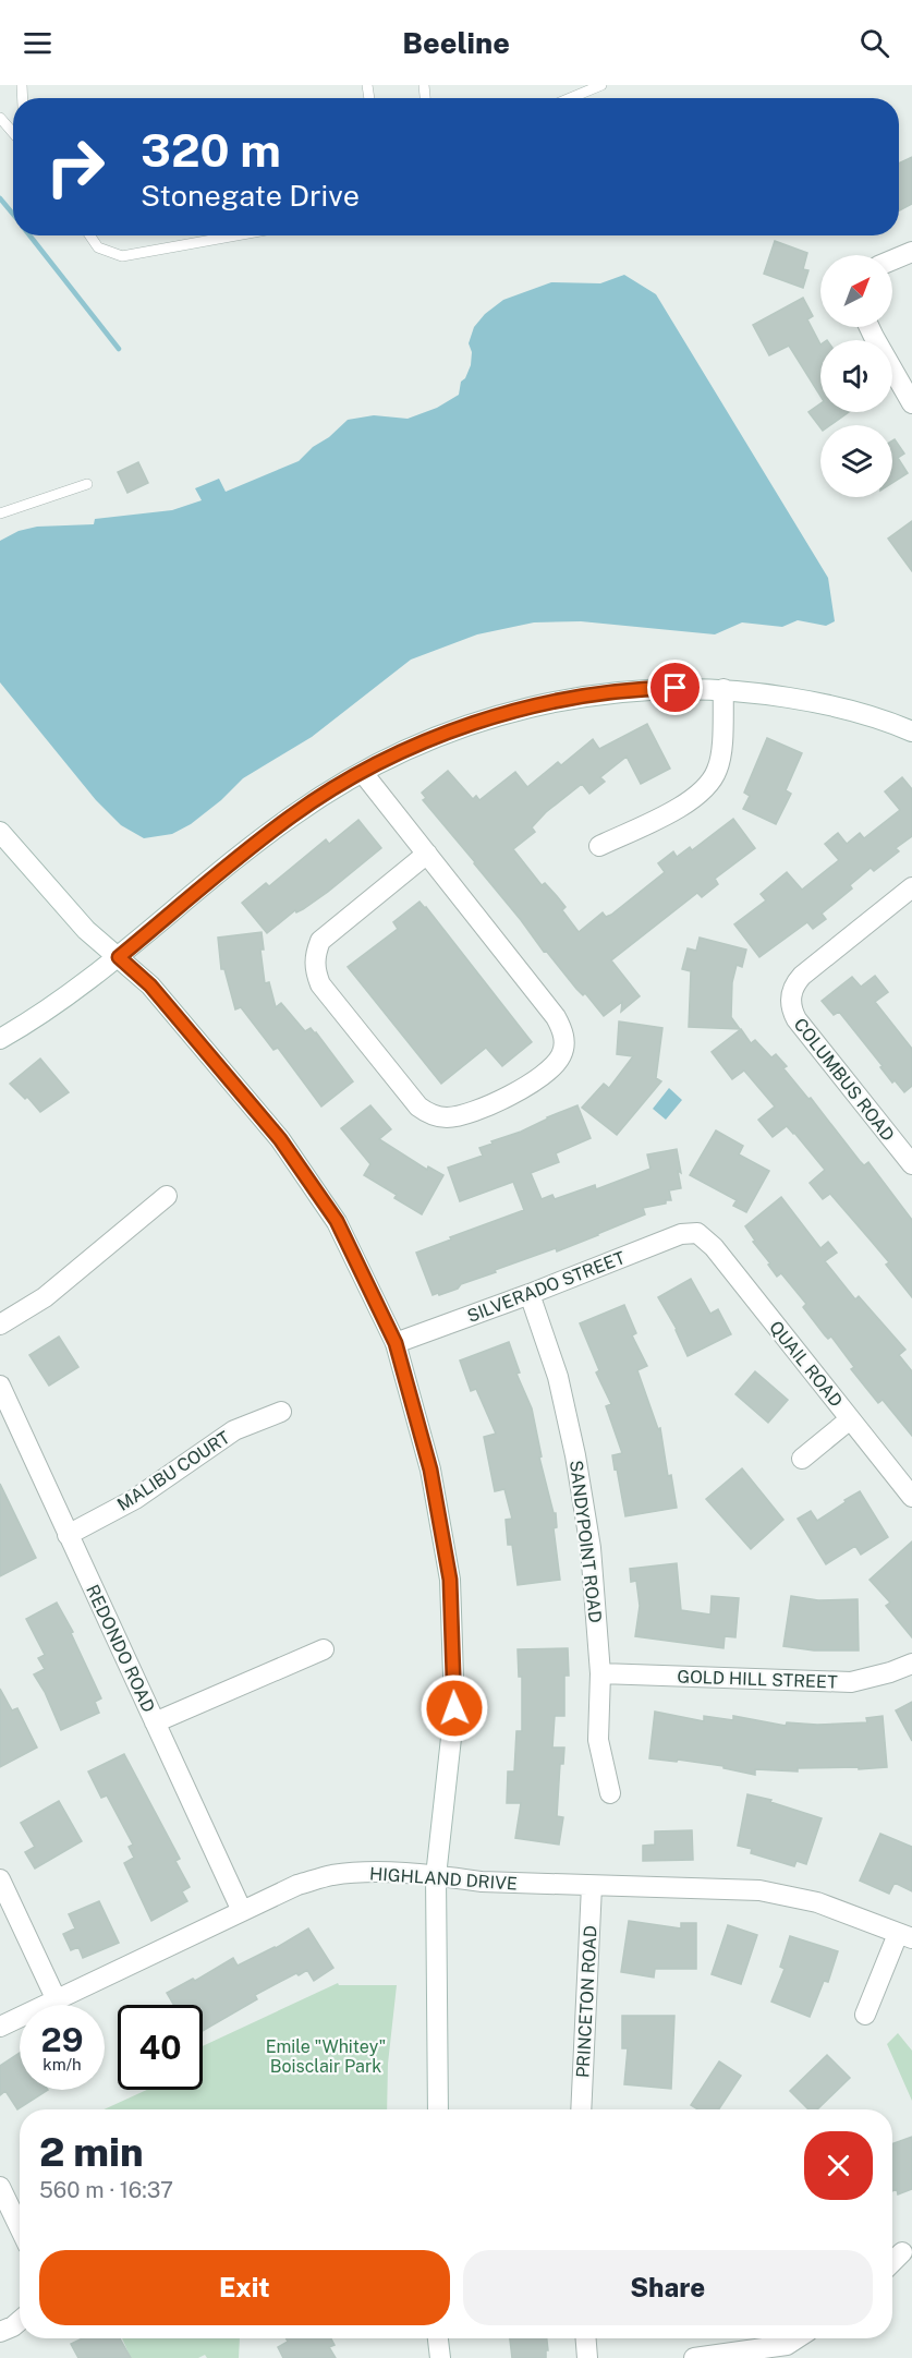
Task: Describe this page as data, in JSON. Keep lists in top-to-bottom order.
{
  "streets": {
    "street": [
      "COLUMBUS ROAD",
      "SILVERADO STREET",
      "QUAIL ROAD",
      "MALIBU COURT",
      "SANDYPOINT ROAD",
      "REDONDO ROAD",
      "GOLD HILL STREET",
      "HIGHLAND DRIVE",
      "PRINCETON ROAD"
    ]
  },
  "crossings": [
    ["SILVERADO STREET", "QUAIL ROAD"],
    ["SILVERADO STREET", "SANDYPOINT ROAD"],
    ["MALIBU COURT", "REDONDO ROAD"],
    ["SANDYPOINT ROAD", "GOLD HILL STREET"],
    ["REDONDO ROAD", "HIGHLAND DRIVE"],
    ["HIGHLAND DRIVE", "PRINCETON ROAD"]
  ],
  "parks": ["Emile \"Whitey\" Boisclair Park"],
  "north": "top right",
  "page": {
    "header": "Beeline",
    "turn": ["320 m", "Stonegate Drive"],
    "speed": "29 km/h",
    "limit": "40",
    "heading": ["2 min", "560 m · 16:37"],
    "buttons": ["Exit", "Share"]
  }
}
